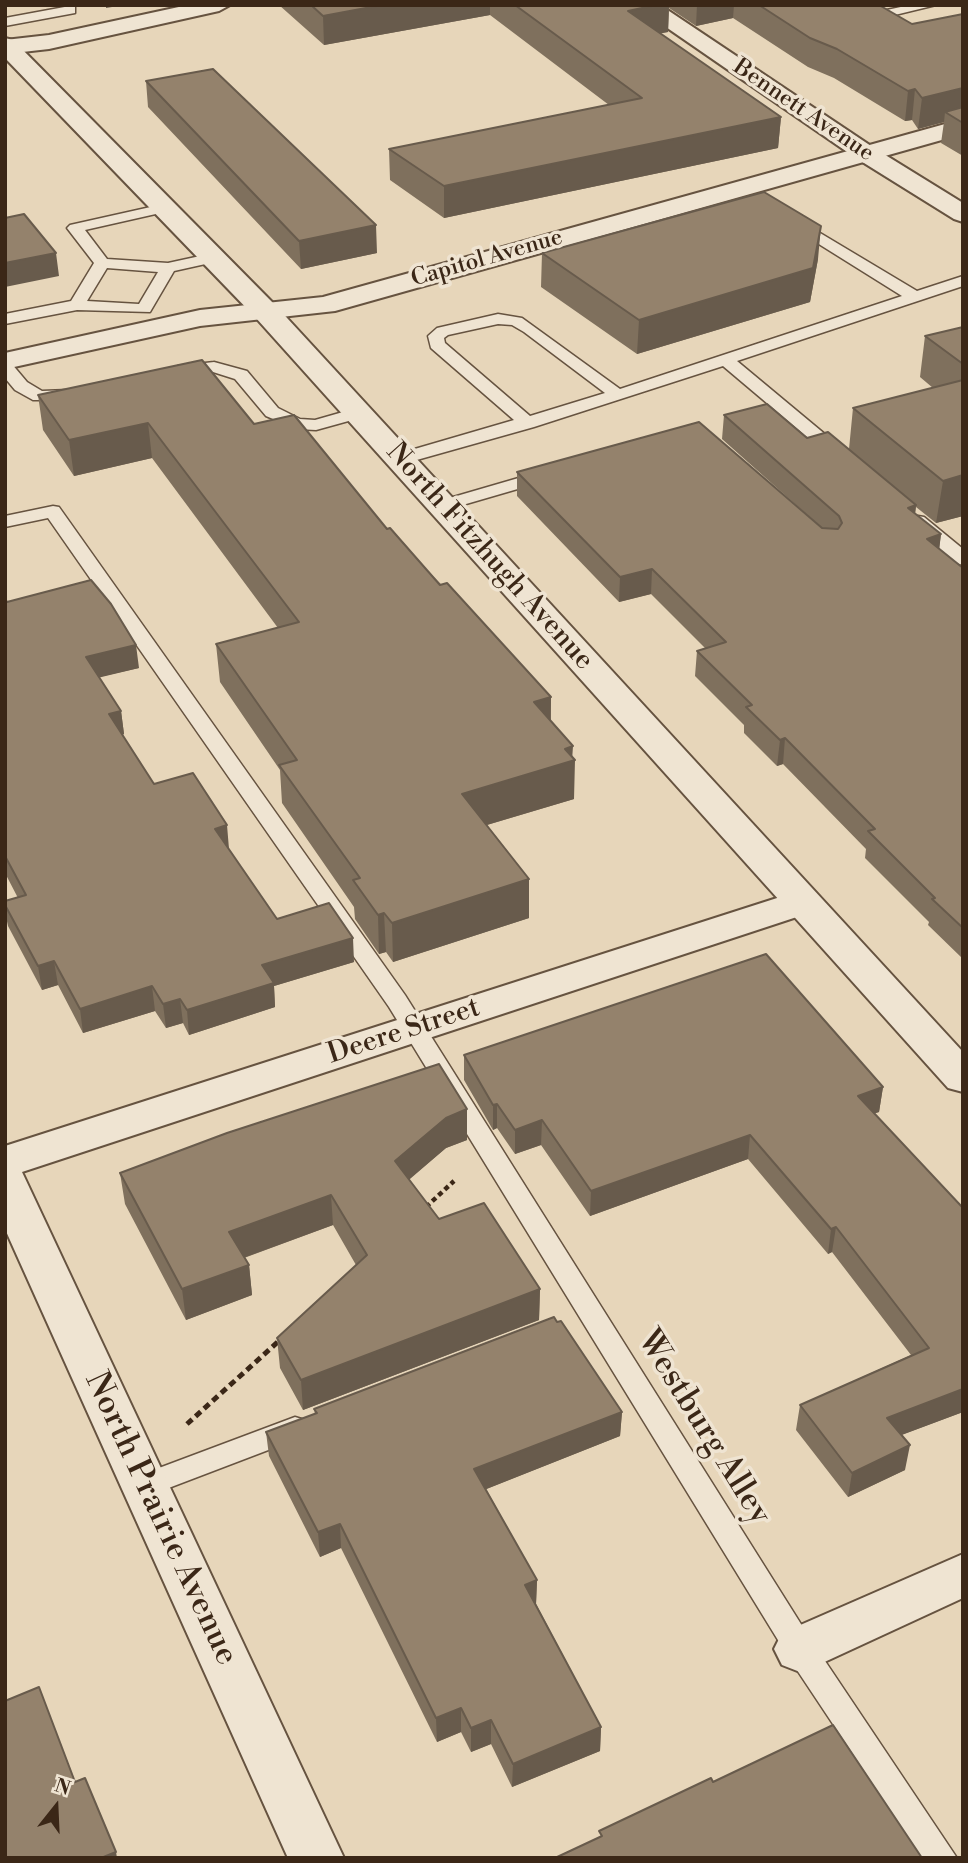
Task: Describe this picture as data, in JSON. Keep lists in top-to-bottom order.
{
  "streets": {
    "street": [
      "Bennett Avenue",
      "Capitol Avenue",
      "North Fitzhugh Avenue",
      "Deere Street",
      "North Prairie Avenue"
    ],
    "lane": ["Westburg Alley"]
  },
  "crossings": [
    ["Bennett Avenue", "Capitol Avenue"],
    ["Capitol Avenue", "North Fitzhugh Avenue"],
    ["North Fitzhugh Avenue", "Deere Street"],
    ["Deere Street", "Westburg Alley"]
  ],
  "north": "top"
}
